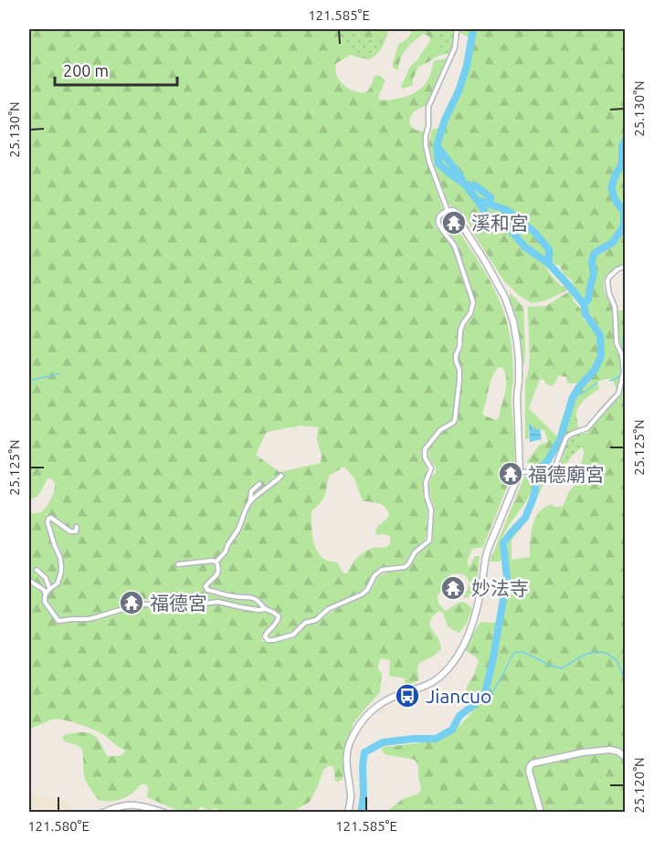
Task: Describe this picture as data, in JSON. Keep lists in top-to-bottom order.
{
  "places": {
    "temple": [
      "溪和宮",
      "福德廟宮",
      "妙法寺",
      "福德宮"
    ],
    "bus stop": ["Jiancuo"]
  },
  "scale_bar": "200 m",
  "coordinates": [
    "121.585°E",
    "25.130°N",
    "25.125°N",
    "25.120°N",
    "121.580°E"
  ]
}
